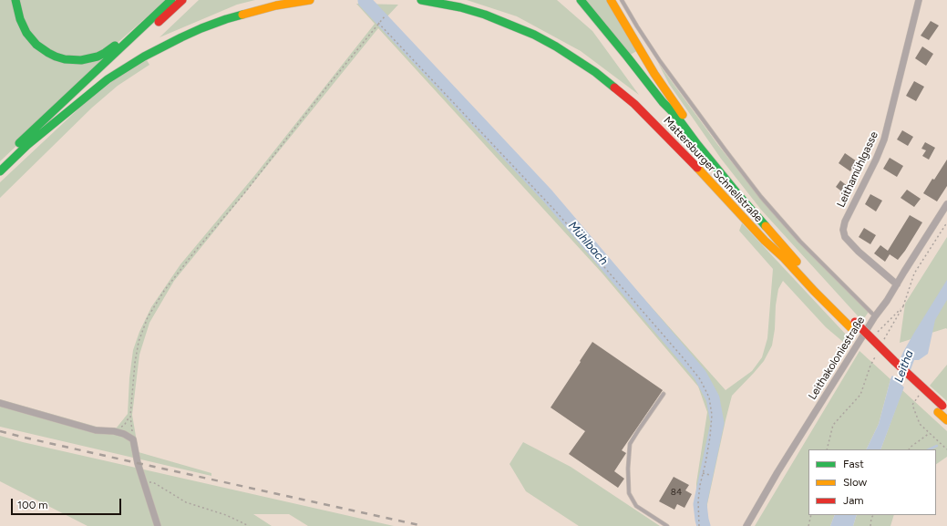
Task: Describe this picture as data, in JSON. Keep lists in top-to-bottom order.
{
  "streets": {
    "highway": ["Mattersburger Schnellstraße"],
    "street": ["Leithamühlgasse", "Leithakoloniestraße"]
  },
  "crossings": [
    ["Leithamühlgasse", "Leithakoloniestraße"]
  ],
  "water": ["Mühlbach", "Leitha"],
  "house_numbers": ["84"],
  "legend": ["Fast", "Slow", "Jam"],
  "scale_bar": "100 m"
}
